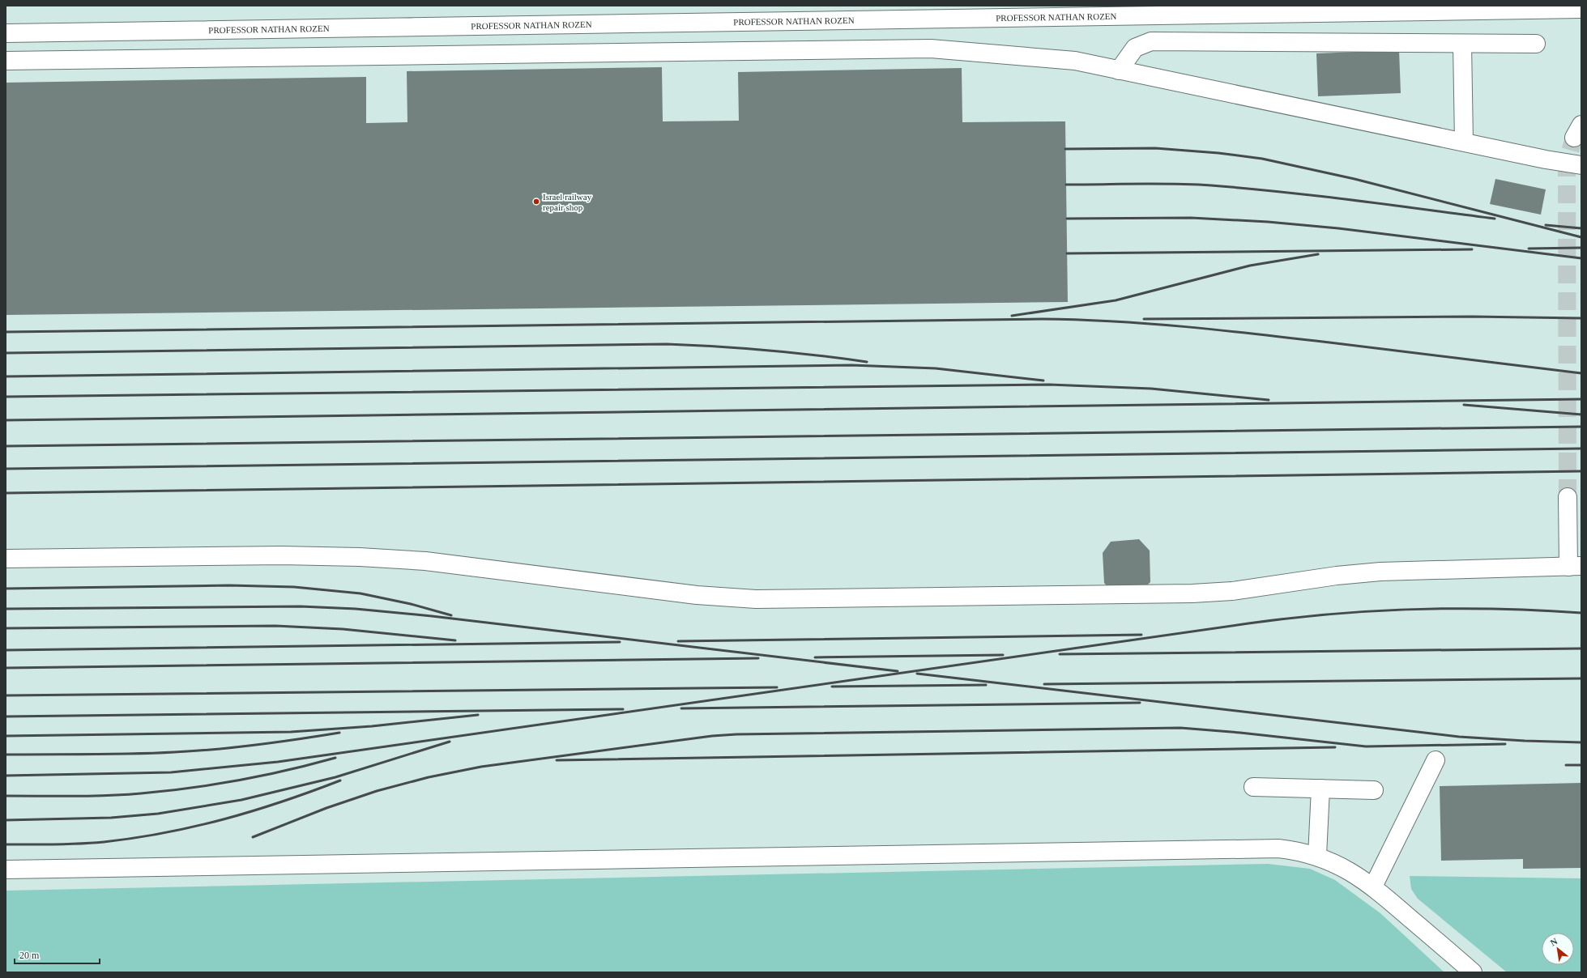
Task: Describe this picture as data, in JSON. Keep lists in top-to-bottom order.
{
  "streets": {
    "street": ["PROFESSOR NATHAN ROZEN"]
  },
  "places": ["Israel railway repair shop"],
  "scale_bar": "20 m",
  "north": "top left"
}
